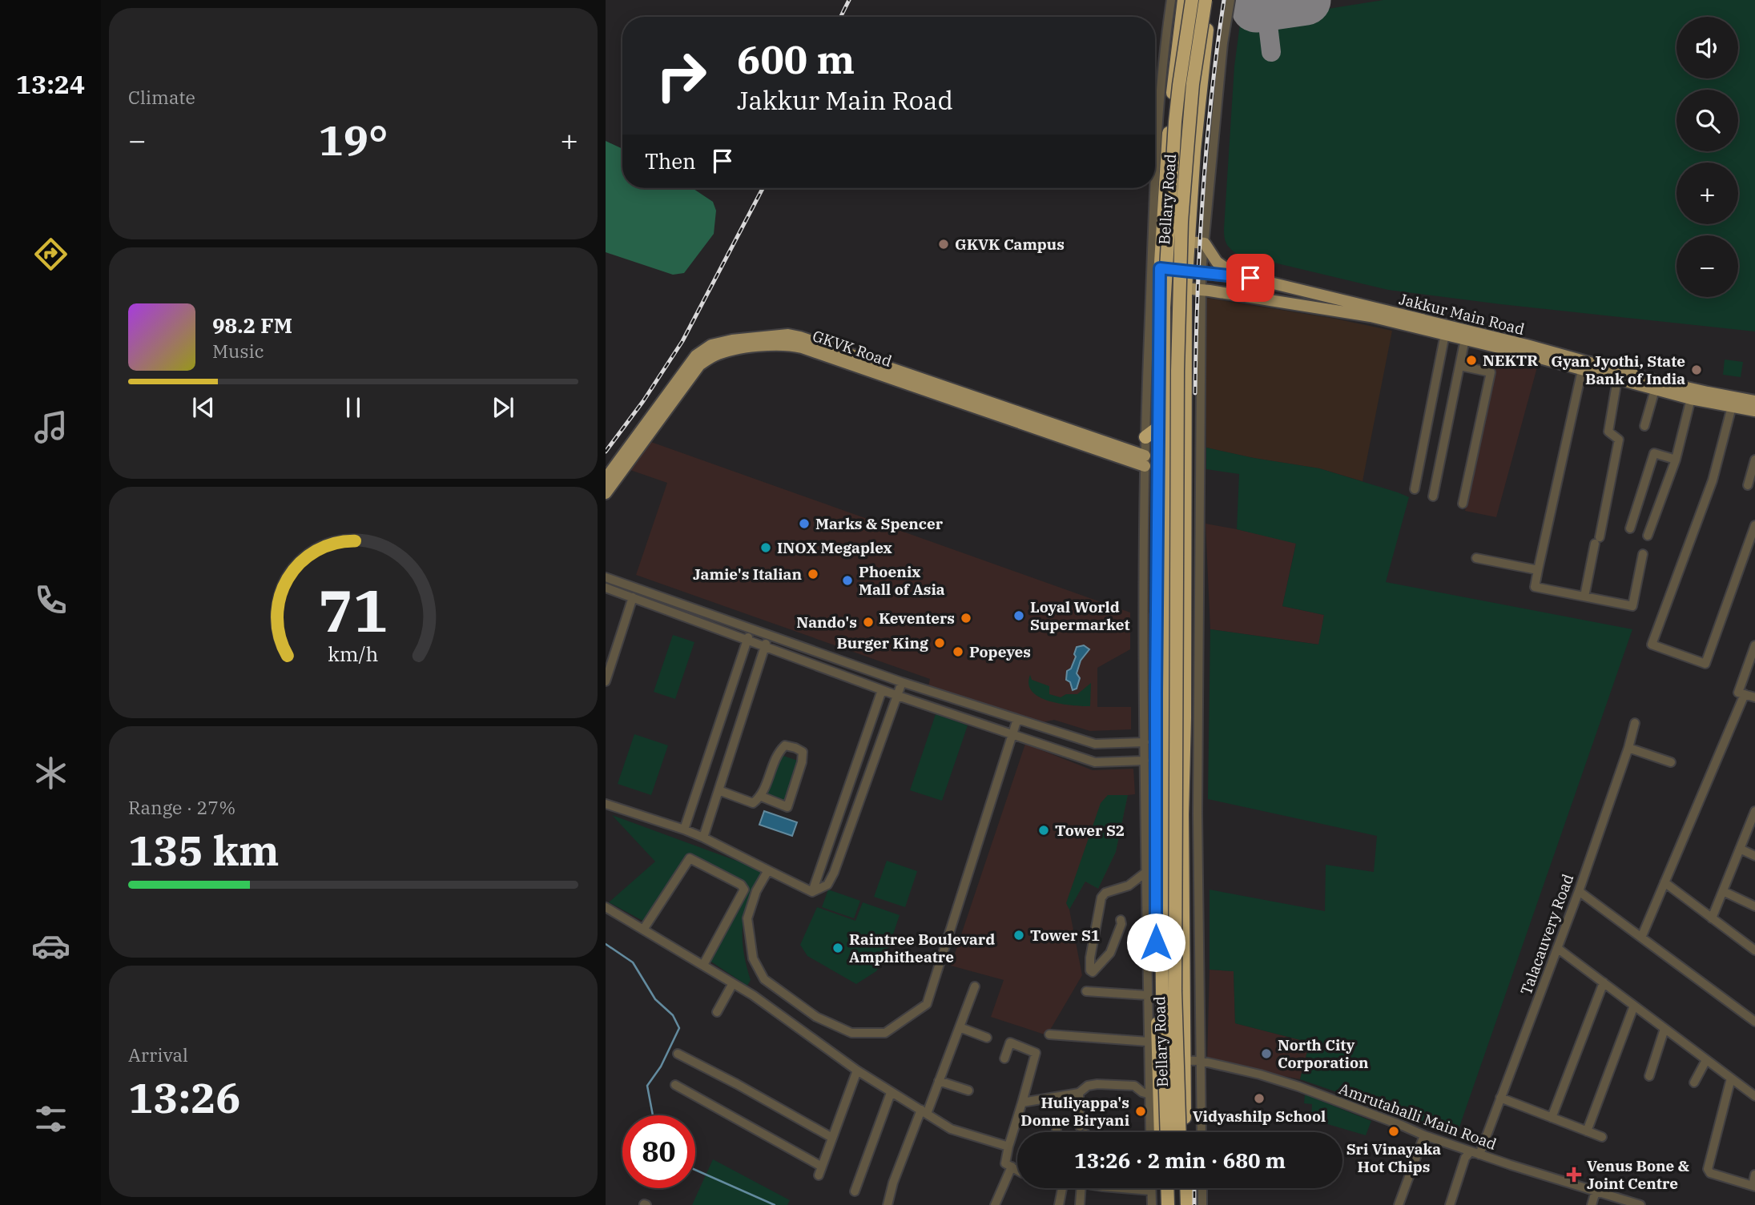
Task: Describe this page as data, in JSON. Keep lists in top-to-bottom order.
{
  "streets": {
    "highway": ["Bellary Road"],
    "main road": ["Jakkur Main Road", "GKVK Road"],
    "street": ["Talacauvery Road", "Amrutahalli Main Road"]
  },
  "crossings": [
    ["Bellary Road", "Jakkur Main Road"],
    ["Bellary Road", "Amrutahalli Main Road"],
    ["Talacauvery Road", "Amrutahalli Main Road"]
  ],
  "places": {
    "other": [
      "GKVK Campus",
      "NEKTR",
      "Gyan Jyothi, State Bank of India",
      "Marks & Spencer",
      "INOX Megaplex",
      "Jamie's Italian",
      "Phoenix Mall of Asia",
      "Loyal World Supermarket",
      "Keventers",
      "Nando's",
      "Burger King",
      "Popeyes",
      "Tower S2",
      "Tower S1",
      "Raintree Boulevard Amphitheatre",
      "North City Corporation",
      "Vidyashilp School",
      "Huliyappa's Donne Biryani",
      "Sri Vinayaka Hot Chips"
    ],
    "health": ["Venus Bone & Joint Centre"]
  },
  "page": {
    "tabs": "13:24",
    "tile": [
      "Climate",
      ["Range · 27%", "135 km"],
      ["Arrival", "13:26"]
    ],
    "map_buttons": ["+", "−"],
    "turn": ["600 m", "Jakkur Main Road"],
    "heat": ["−", "19°", "+"],
    "then": "Then",
    "song": ["98.2 FM", "Music"],
    "limit": "80",
    "trip": "13:26 · 2 min · 680 m",
    "gauge": ["71", "km/h"]
  }
}
